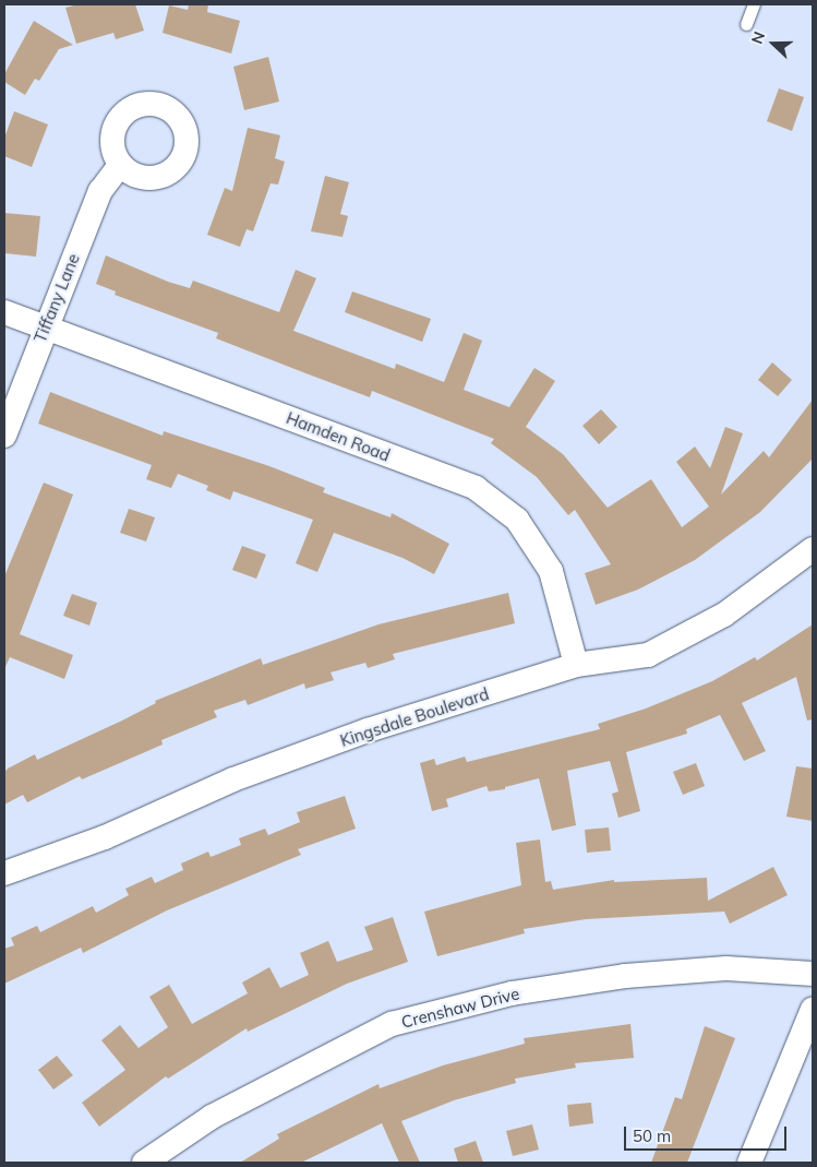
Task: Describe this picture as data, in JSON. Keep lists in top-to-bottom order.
{
  "streets": {
    "street": [
      "Tiffany Lane",
      "Hamden Road",
      "Kingsdale Boulevard",
      "Crenshaw Drive"
    ]
  },
  "crossings": [
    ["Tiffany Lane", "Hamden Road"],
    ["Hamden Road", "Kingsdale Boulevard"]
  ],
  "scale_bar": "50 m",
  "north": "left"
}
